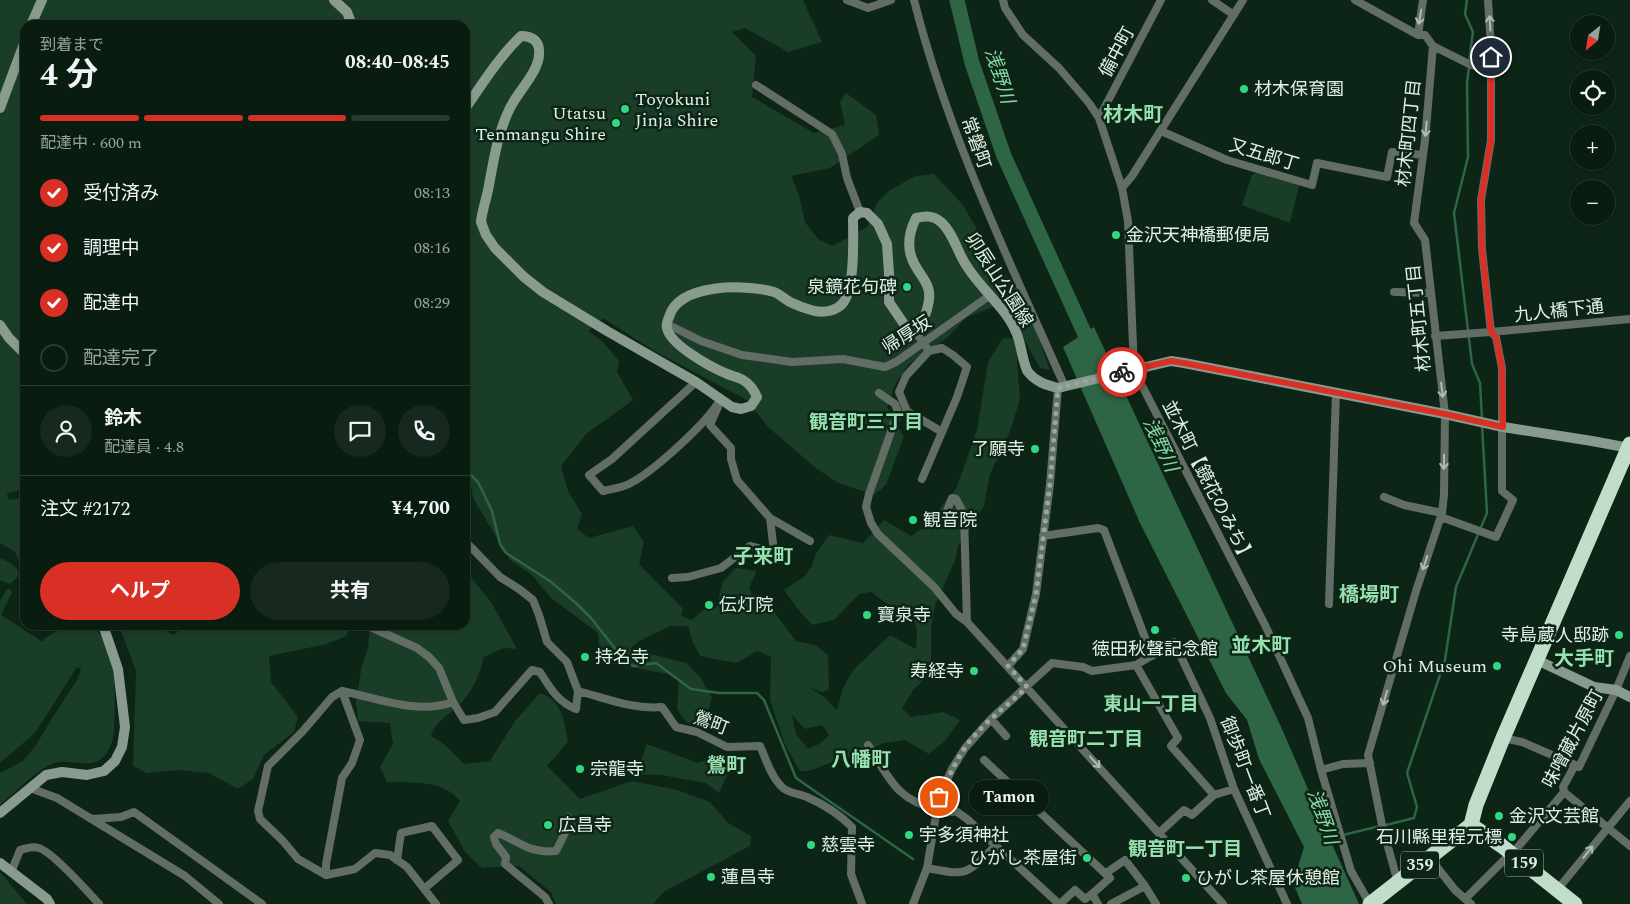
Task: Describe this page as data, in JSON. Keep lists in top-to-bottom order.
{
  "streets": {
    "highway": ["159", "359"],
    "street": [
      "備中町",
      "材木町四丁目",
      "常磐町",
      "又五郎丁",
      "卯辰山公園線",
      "九人橋下通",
      "材木町五丁目",
      "帰厚坂",
      "並木町【鏡花のみち】",
      "鶯町",
      "味噌蔵片原町",
      "御歩町一番丁"
    ]
  },
  "crossings": [
    ["備中町", "並木町【鏡花のみち】"],
    ["材木町四丁目", "又五郎丁"],
    ["材木町四丁目", "材木町五丁目"],
    ["常磐町", "卯辰山公園線"],
    ["卯辰山公園線", "帰厚坂"],
    ["九人橋下通", "材木町五丁目"],
    ["材木町五丁目", "359"],
    ["並木町【鏡花のみち】", "359"],
    ["味噌蔵片原町", "159"],
    ["159", "359"]
  ],
  "one_way": ["材木町五丁目"],
  "districts": [
    "材木町",
    "観音町三丁目",
    "子来町",
    "橋場町",
    "並木町",
    "大手町",
    "東山一丁目",
    "観音町二丁目",
    "八幡町",
    "鶯町",
    "観音町一丁目"
  ],
  "water": ["浅野川"],
  "places": [
    "材木保育園",
    "Toyokuni Jinja Shire",
    "Utatsu Tenmangu Shire",
    "金沢天神橋郵便局",
    "泉鏡花句碑",
    "了願寺",
    "観音院",
    "伝灯院",
    "寶泉寺",
    "徳田秋聲記念館",
    "寺島蔵人邸跡",
    "持名寺",
    "Ohi Museum",
    "寿経寺",
    "宗龍寺",
    "Tamon",
    "金沢文芸館",
    "広昌寺",
    "宇多須神社",
    "石川縣里程元標",
    "慈雲寺",
    "ひがし茶屋街",
    "蓮昌寺",
    "ひがし茶屋休憩館"
  ],
  "north": "bottom left",
  "page": {
    "map_buttons": ["+", "−"],
    "heading": ["4 分", "到着まで", "08:40–08:45"],
    "panel": [
      "鈴木",
      "配達員 · 4.8",
      "注文 #2172",
      "¥4,700"
    ],
    "bar": "配達中 · 600 m",
    "list": [
      ["受付済み", "08:13"],
      ["調理中", "08:16"],
      ["配達中", "08:29"],
      "配達完了"
    ],
    "buttons": ["ヘルプ", "共有"],
    "bubble": "Tamon"
  }
}
